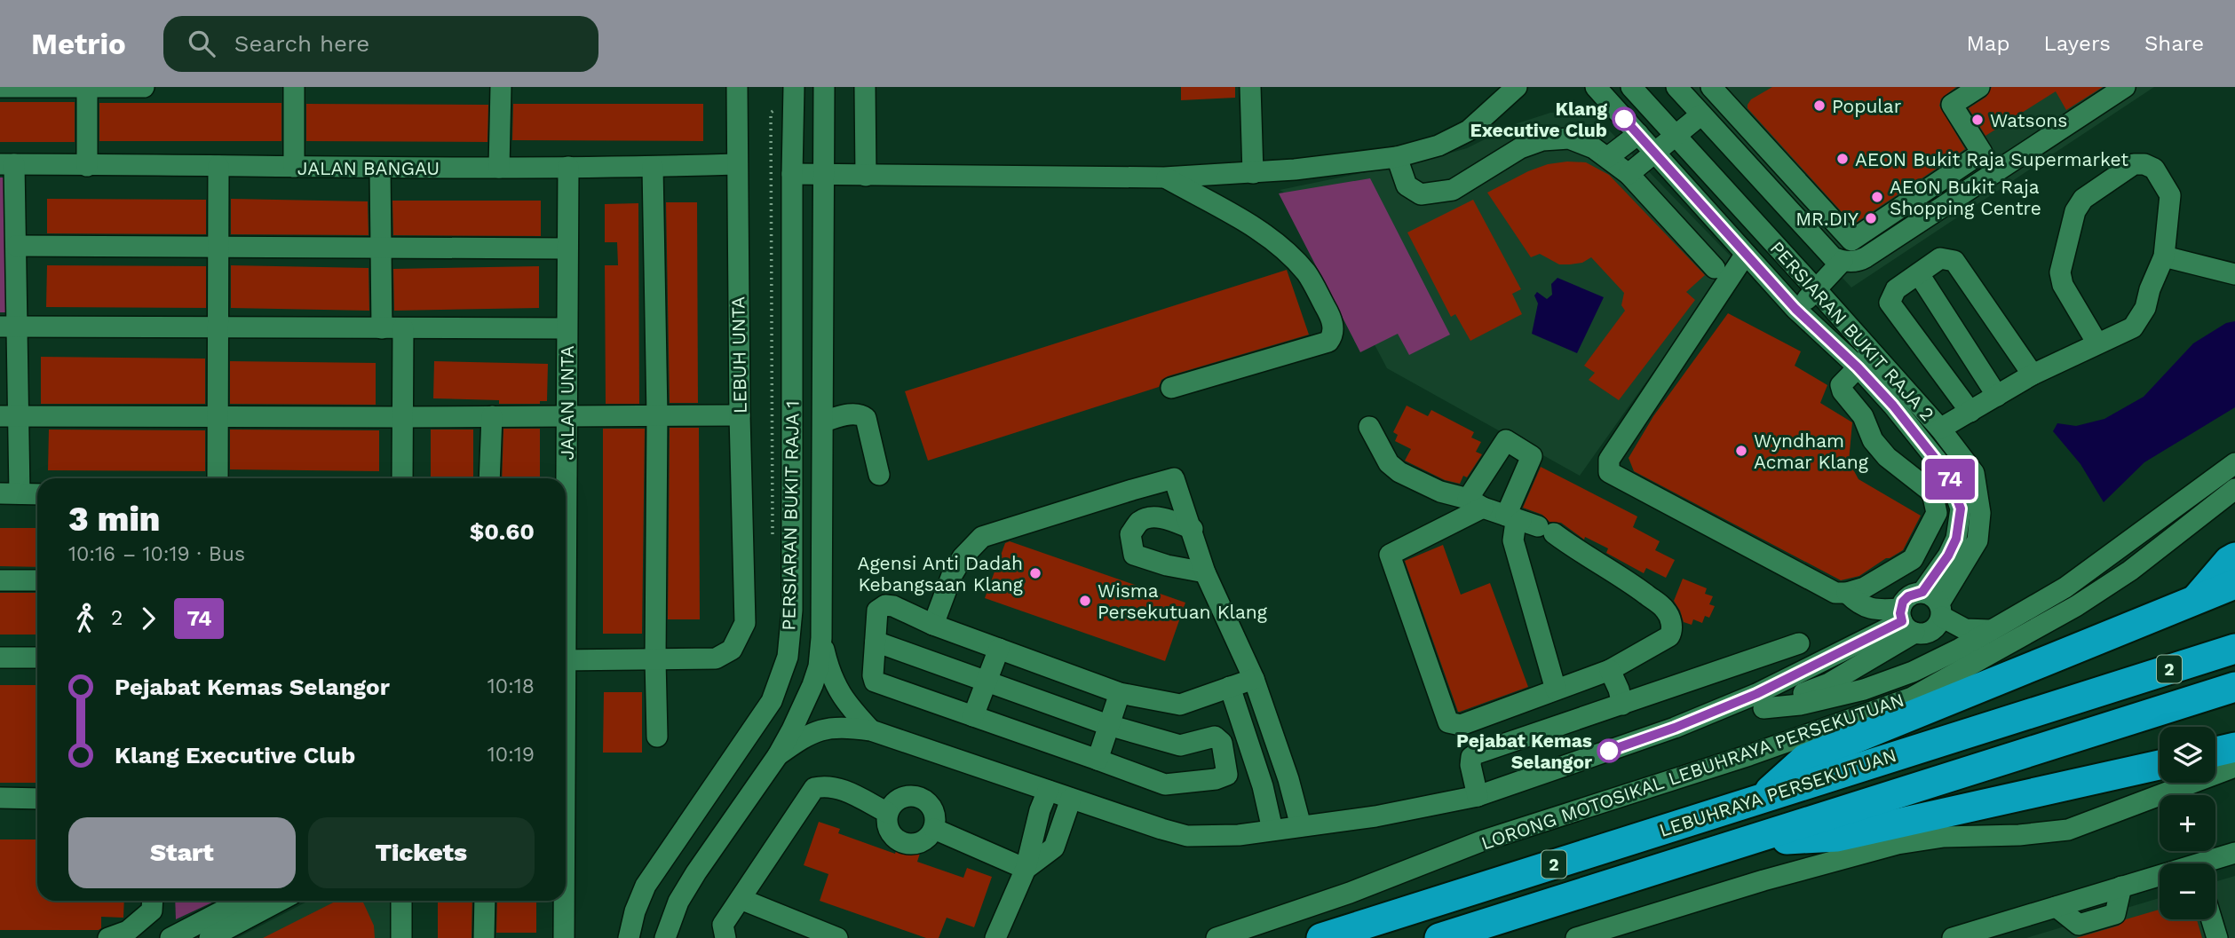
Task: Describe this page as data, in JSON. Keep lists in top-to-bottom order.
{
  "streets": {
    "highway": ["2", "LEBUHRAYA PERSEKUTUAN"],
    "street": [
      "JALAN BANGAU",
      "PERSIARAN BUKIT RAJA 2",
      "LEBUH UNTA",
      "JALAN UNTA",
      "PERSIARAN BUKIT RAJA 1",
      "LORONG MOTOSIKAL LEBUHRAYA PERSEKUTUAN"
    ]
  },
  "crossings": [
    ["JALAN BANGAU", "LEBUH UNTA"],
    ["JALAN BANGAU", "JALAN UNTA"]
  ],
  "places": [
    "Popular",
    "Klang Executive Club",
    "Watsons",
    "AEON Bukit Raja Supermarket",
    "AEON Bukit Raja Shopping Centre",
    "MR.DIY",
    "Wyndham Acmar Klang",
    "Agensi Anti Dadah Kebangsaan Klang",
    "Wisma Persekutuan Klang",
    "Pejabat Kemas Selangor"
  ],
  "lines": ["bus line 74"],
  "page": {
    "header": "Metrio",
    "search": "Search here",
    "nav": ["Map", "Layers", "Share"],
    "on_map": "74",
    "heading": ["3 min", "10:16 – 10:19 · Bus", "$0.60"],
    "legs": ["2", "74"],
    "list": [
      {
        "name": "Pejabat Kemas Selangor",
        "value": "10:18"
      },
      {
        "name": "Klang Executive Club",
        "value": "10:19"
      }
    ],
    "map_buttons": ["+", "−"],
    "buttons": ["Start", "Tickets"]
  }
}
